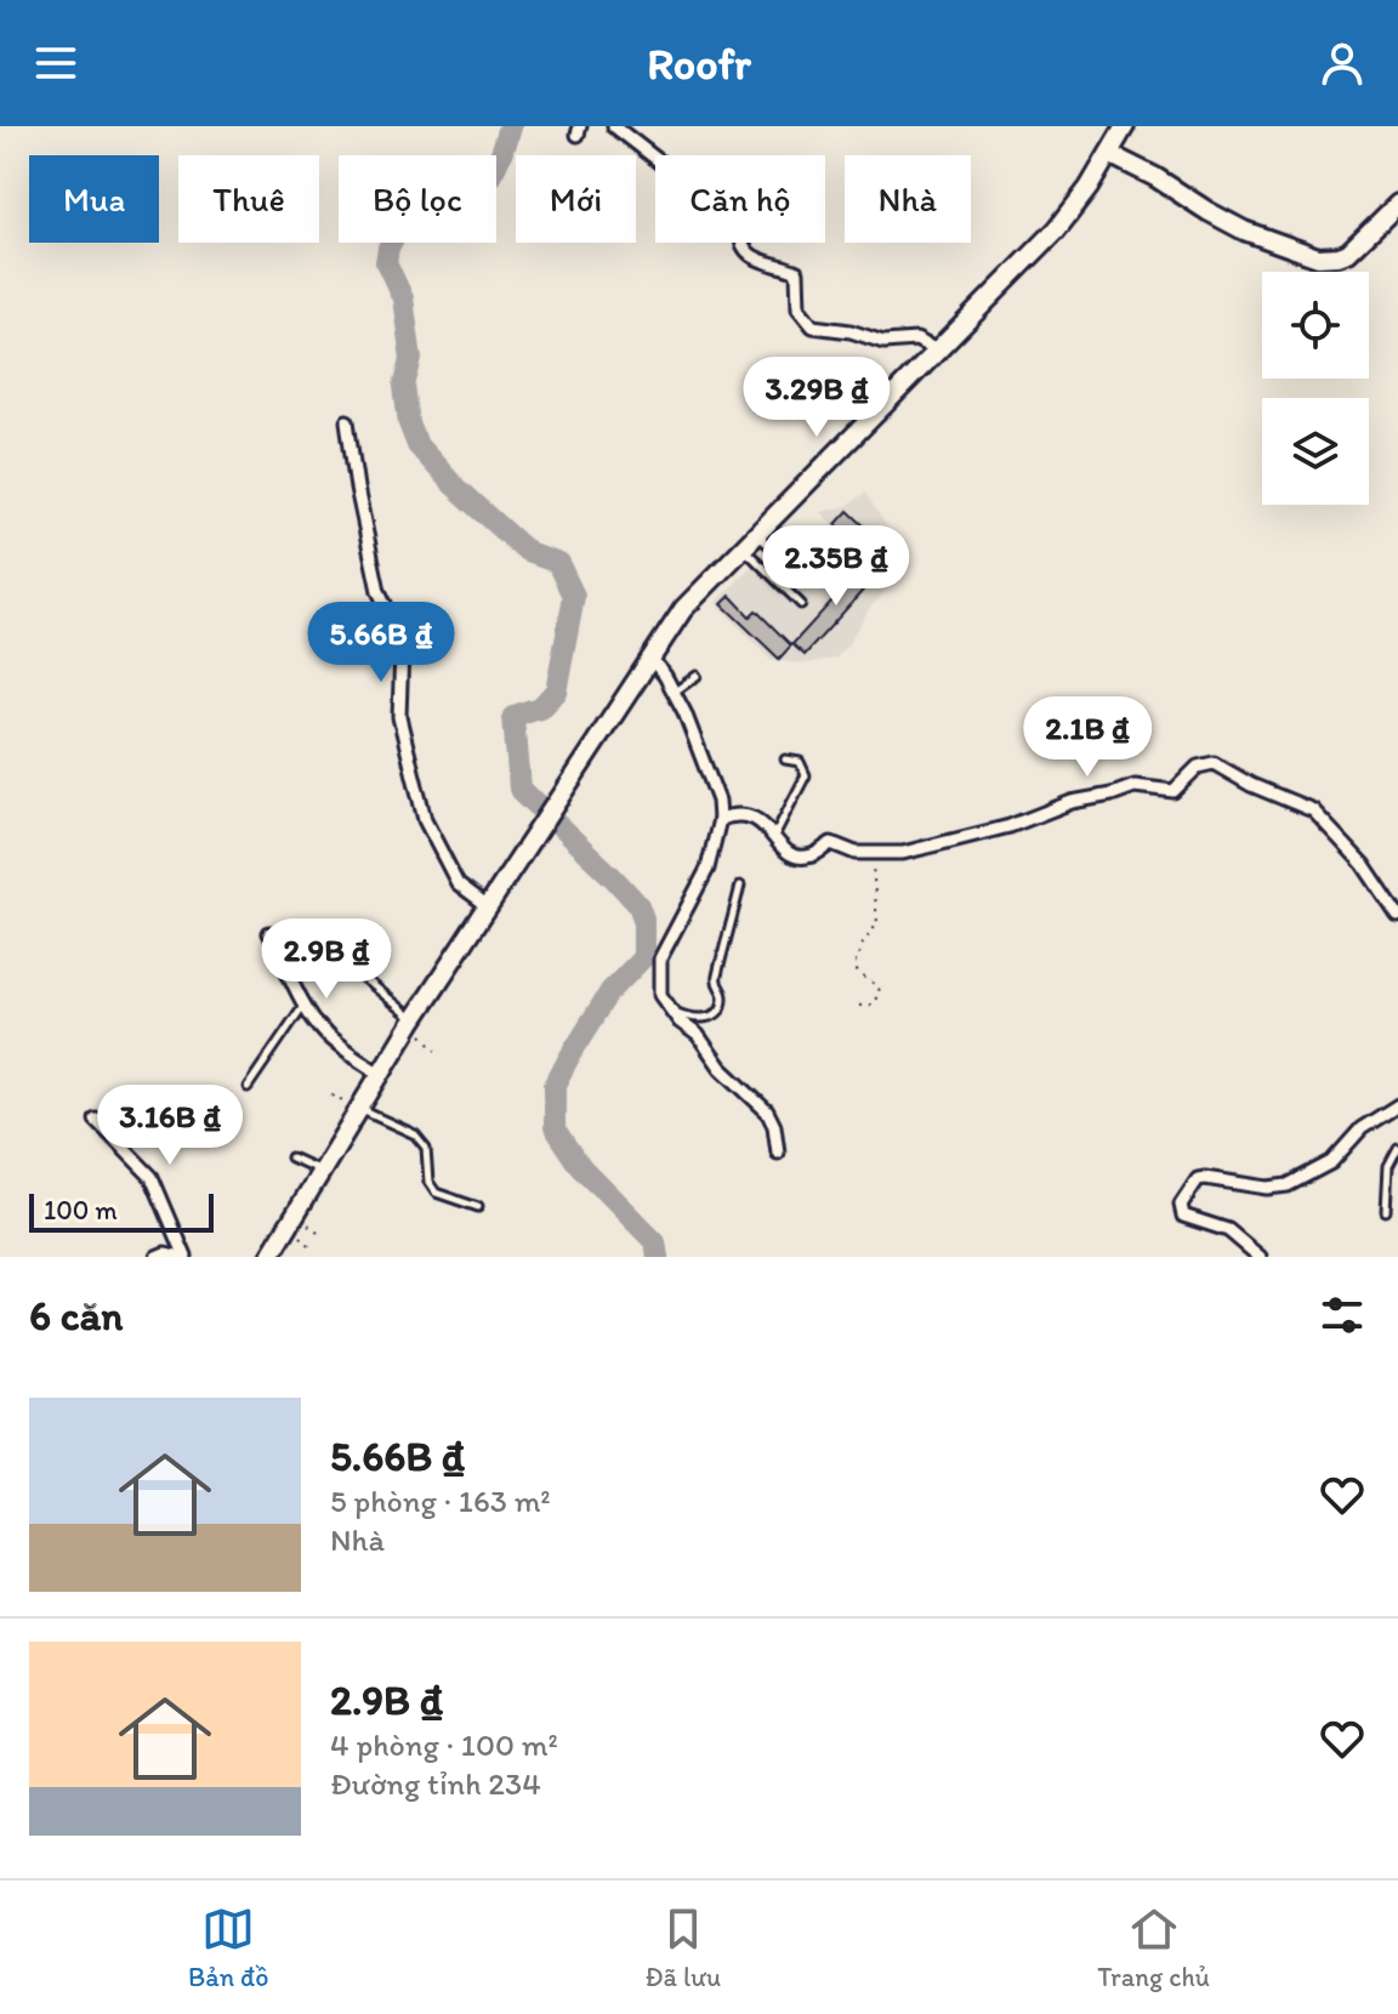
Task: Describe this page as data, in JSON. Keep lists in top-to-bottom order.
{
  "scale_bar": "100 m",
  "page": {
    "header": "Roofr",
    "chip": [
      "Mua",
      "Thuê",
      "Bộ lọc",
      "Mới",
      "Căn hộ",
      "Nhà"
    ],
    "price": [
      "3.29B ₫",
      "2.35B ₫",
      "5.66B ₫",
      "2.1B ₫",
      "2.9B ₫",
      "3.16B ₫"
    ],
    "scale": "100 m",
    "heading": "6 căn",
    "list": [
      {
        "name": "5.66B ₫",
        "note": "5 phòng · 163 m² · Nhà"
      },
      {
        "name": "2.9B ₫",
        "note": "4 phòng · 100 m² · Đường tỉnh 234"
      }
    ],
    "tabs": ["Bản đồ", "Đã lưu", "Trang chủ"]
  }
}
